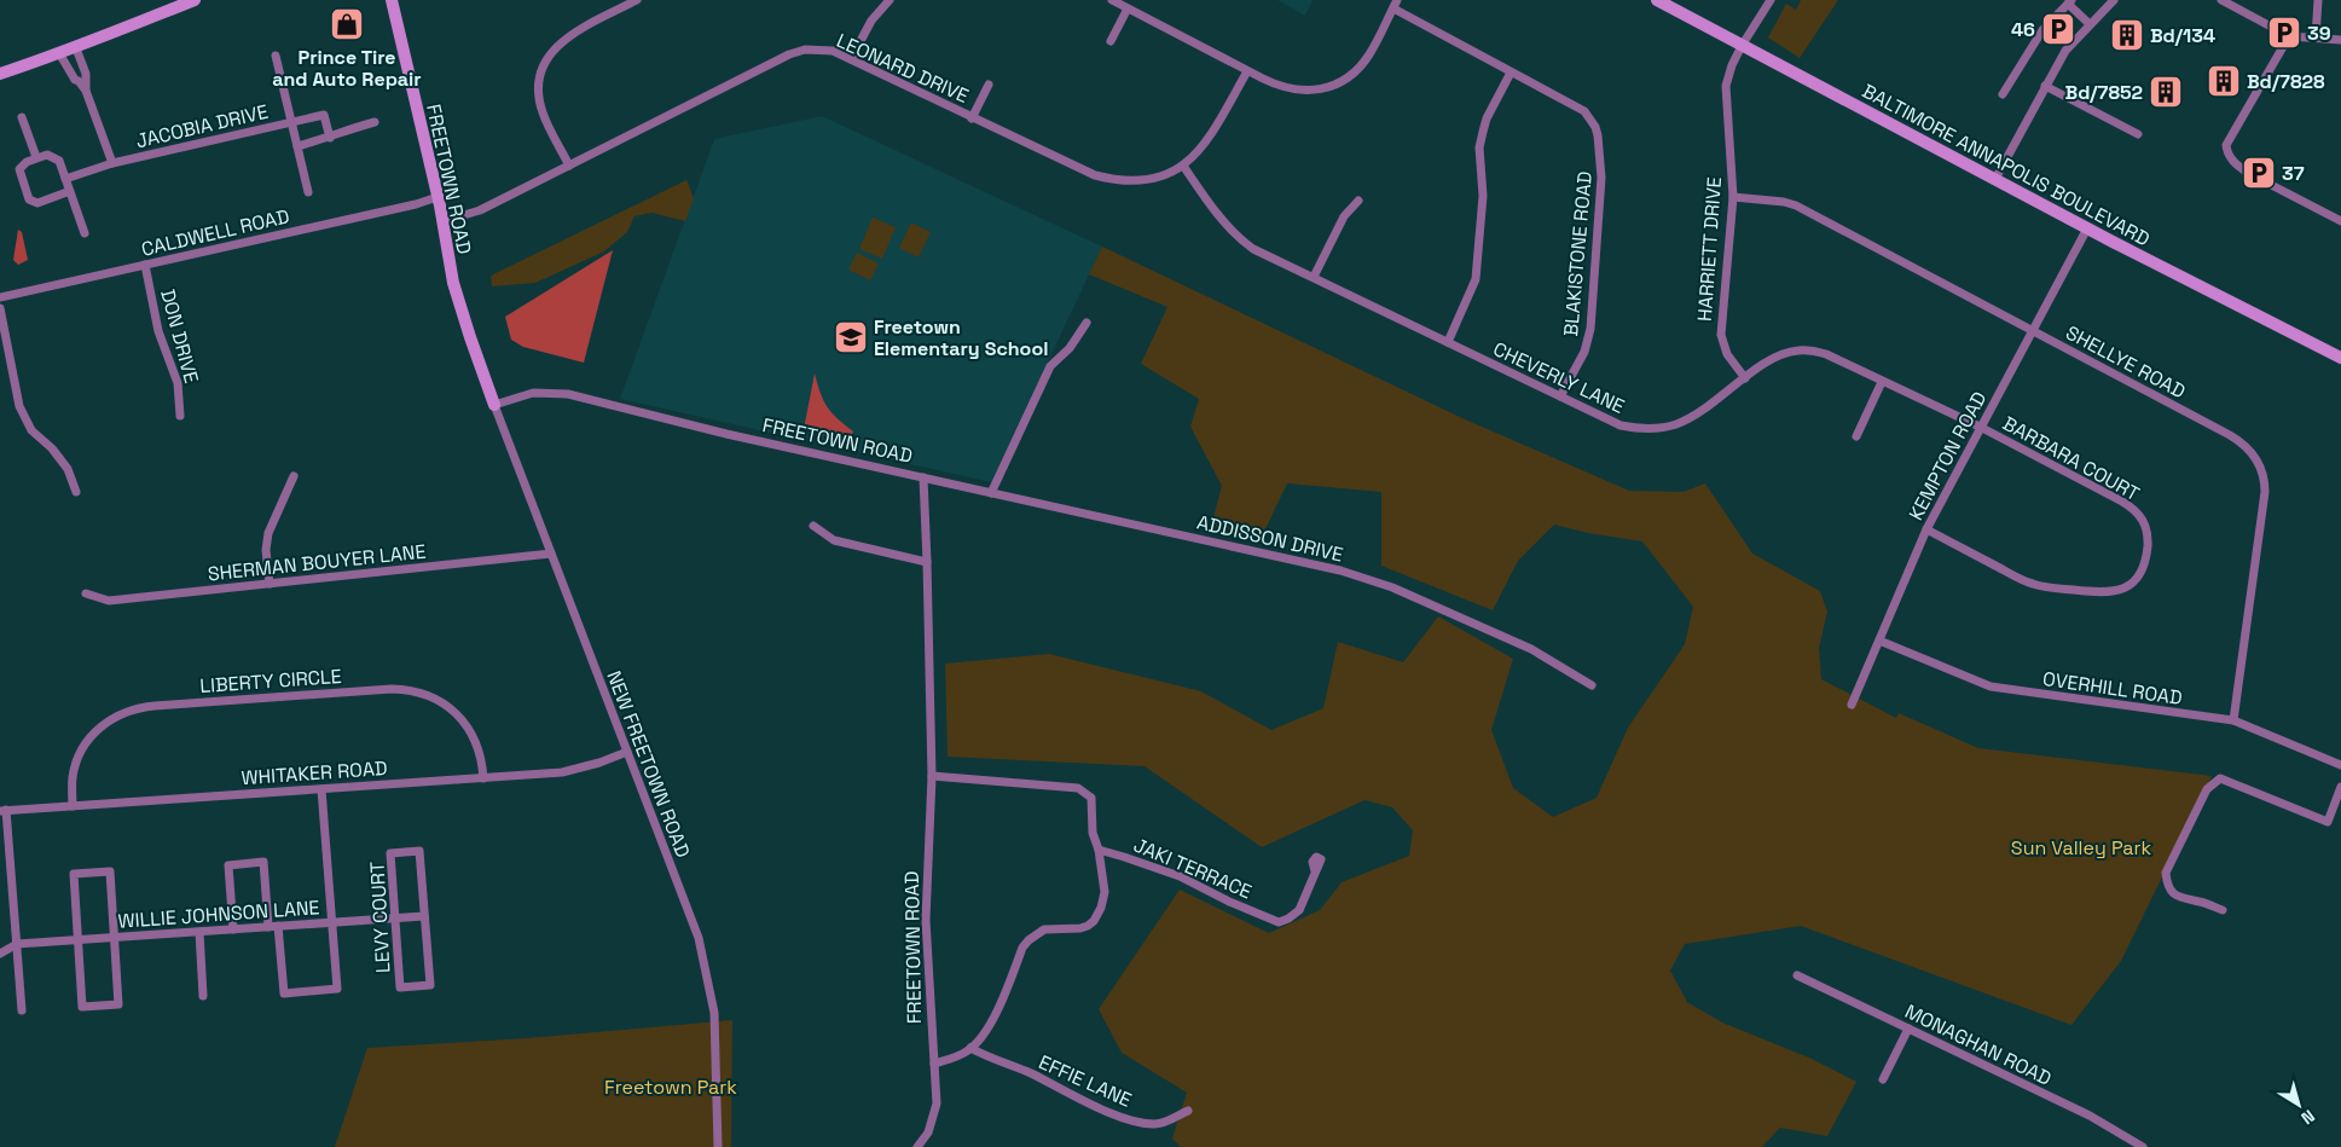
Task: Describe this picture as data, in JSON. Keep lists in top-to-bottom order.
{
  "streets": {
    "main road": ["BALTIMORE ANNAPOLIS BOULEVARD", "FREETOWN ROAD"],
    "street": [
      "LEONARD DRIVE",
      "JACOBIA DRIVE",
      "CALDWELL ROAD",
      "HARRIETT DRIVE",
      "BLAKISTONE ROAD",
      "DON DRIVE",
      "SHELLYE ROAD",
      "CHEVERLY LANE",
      "KEMPTON ROAD",
      "BARBARA COURT",
      "ADDISSON DRIVE",
      "SHERMAN BOUYER LANE",
      "LIBERTY CIRCLE",
      "OVERHILL ROAD",
      "NEW FREETOWN ROAD",
      "WHITAKER ROAD",
      "JAKI TERRACE",
      "WILLIE JOHNSON LANE",
      "LEVY COURT",
      "MONAGHAN ROAD",
      "EFFIE LANE"
    ]
  },
  "crossings": [
    ["LEONARD DRIVE", "FREETOWN ROAD"],
    ["LEONARD DRIVE", "CHEVERLY LANE"],
    ["BALTIMORE ANNAPOLIS BOULEVARD", "HARRIETT DRIVE"],
    ["BALTIMORE ANNAPOLIS BOULEVARD", "KEMPTON ROAD"],
    ["FREETOWN ROAD", "CALDWELL ROAD"],
    ["FREETOWN ROAD", "ADDISSON DRIVE"],
    ["FREETOWN ROAD", "NEW FREETOWN ROAD"],
    ["CALDWELL ROAD", "DON DRIVE"],
    ["HARRIETT DRIVE", "SHELLYE ROAD"],
    ["HARRIETT DRIVE", "CHEVERLY LANE"],
    ["BLAKISTONE ROAD", "CHEVERLY LANE"],
    ["SHELLYE ROAD", "KEMPTON ROAD"],
    ["SHELLYE ROAD", "OVERHILL ROAD"],
    ["CHEVERLY LANE", "KEMPTON ROAD"],
    ["CHEVERLY LANE", "BARBARA COURT"],
    ["KEMPTON ROAD", "BARBARA COURT"],
    ["KEMPTON ROAD", "OVERHILL ROAD"],
    ["SHERMAN BOUYER LANE", "NEW FREETOWN ROAD"],
    ["LIBERTY CIRCLE", "WHITAKER ROAD"],
    ["NEW FREETOWN ROAD", "WHITAKER ROAD"],
    ["WILLIE JOHNSON LANE", "LEVY COURT"]
  ],
  "parks": ["Sun Valley Park", "Freetown Park"],
  "places": {
    "shop": ["Prince Tire and Auto Repair"],
    "parking": ["46", "39", "37"],
    "building": ["Bd/134", "Bd/7828", "Bd/7852"],
    "school or university": ["Freetown Elementary School"]
  },
  "north": "bottom right"
}
